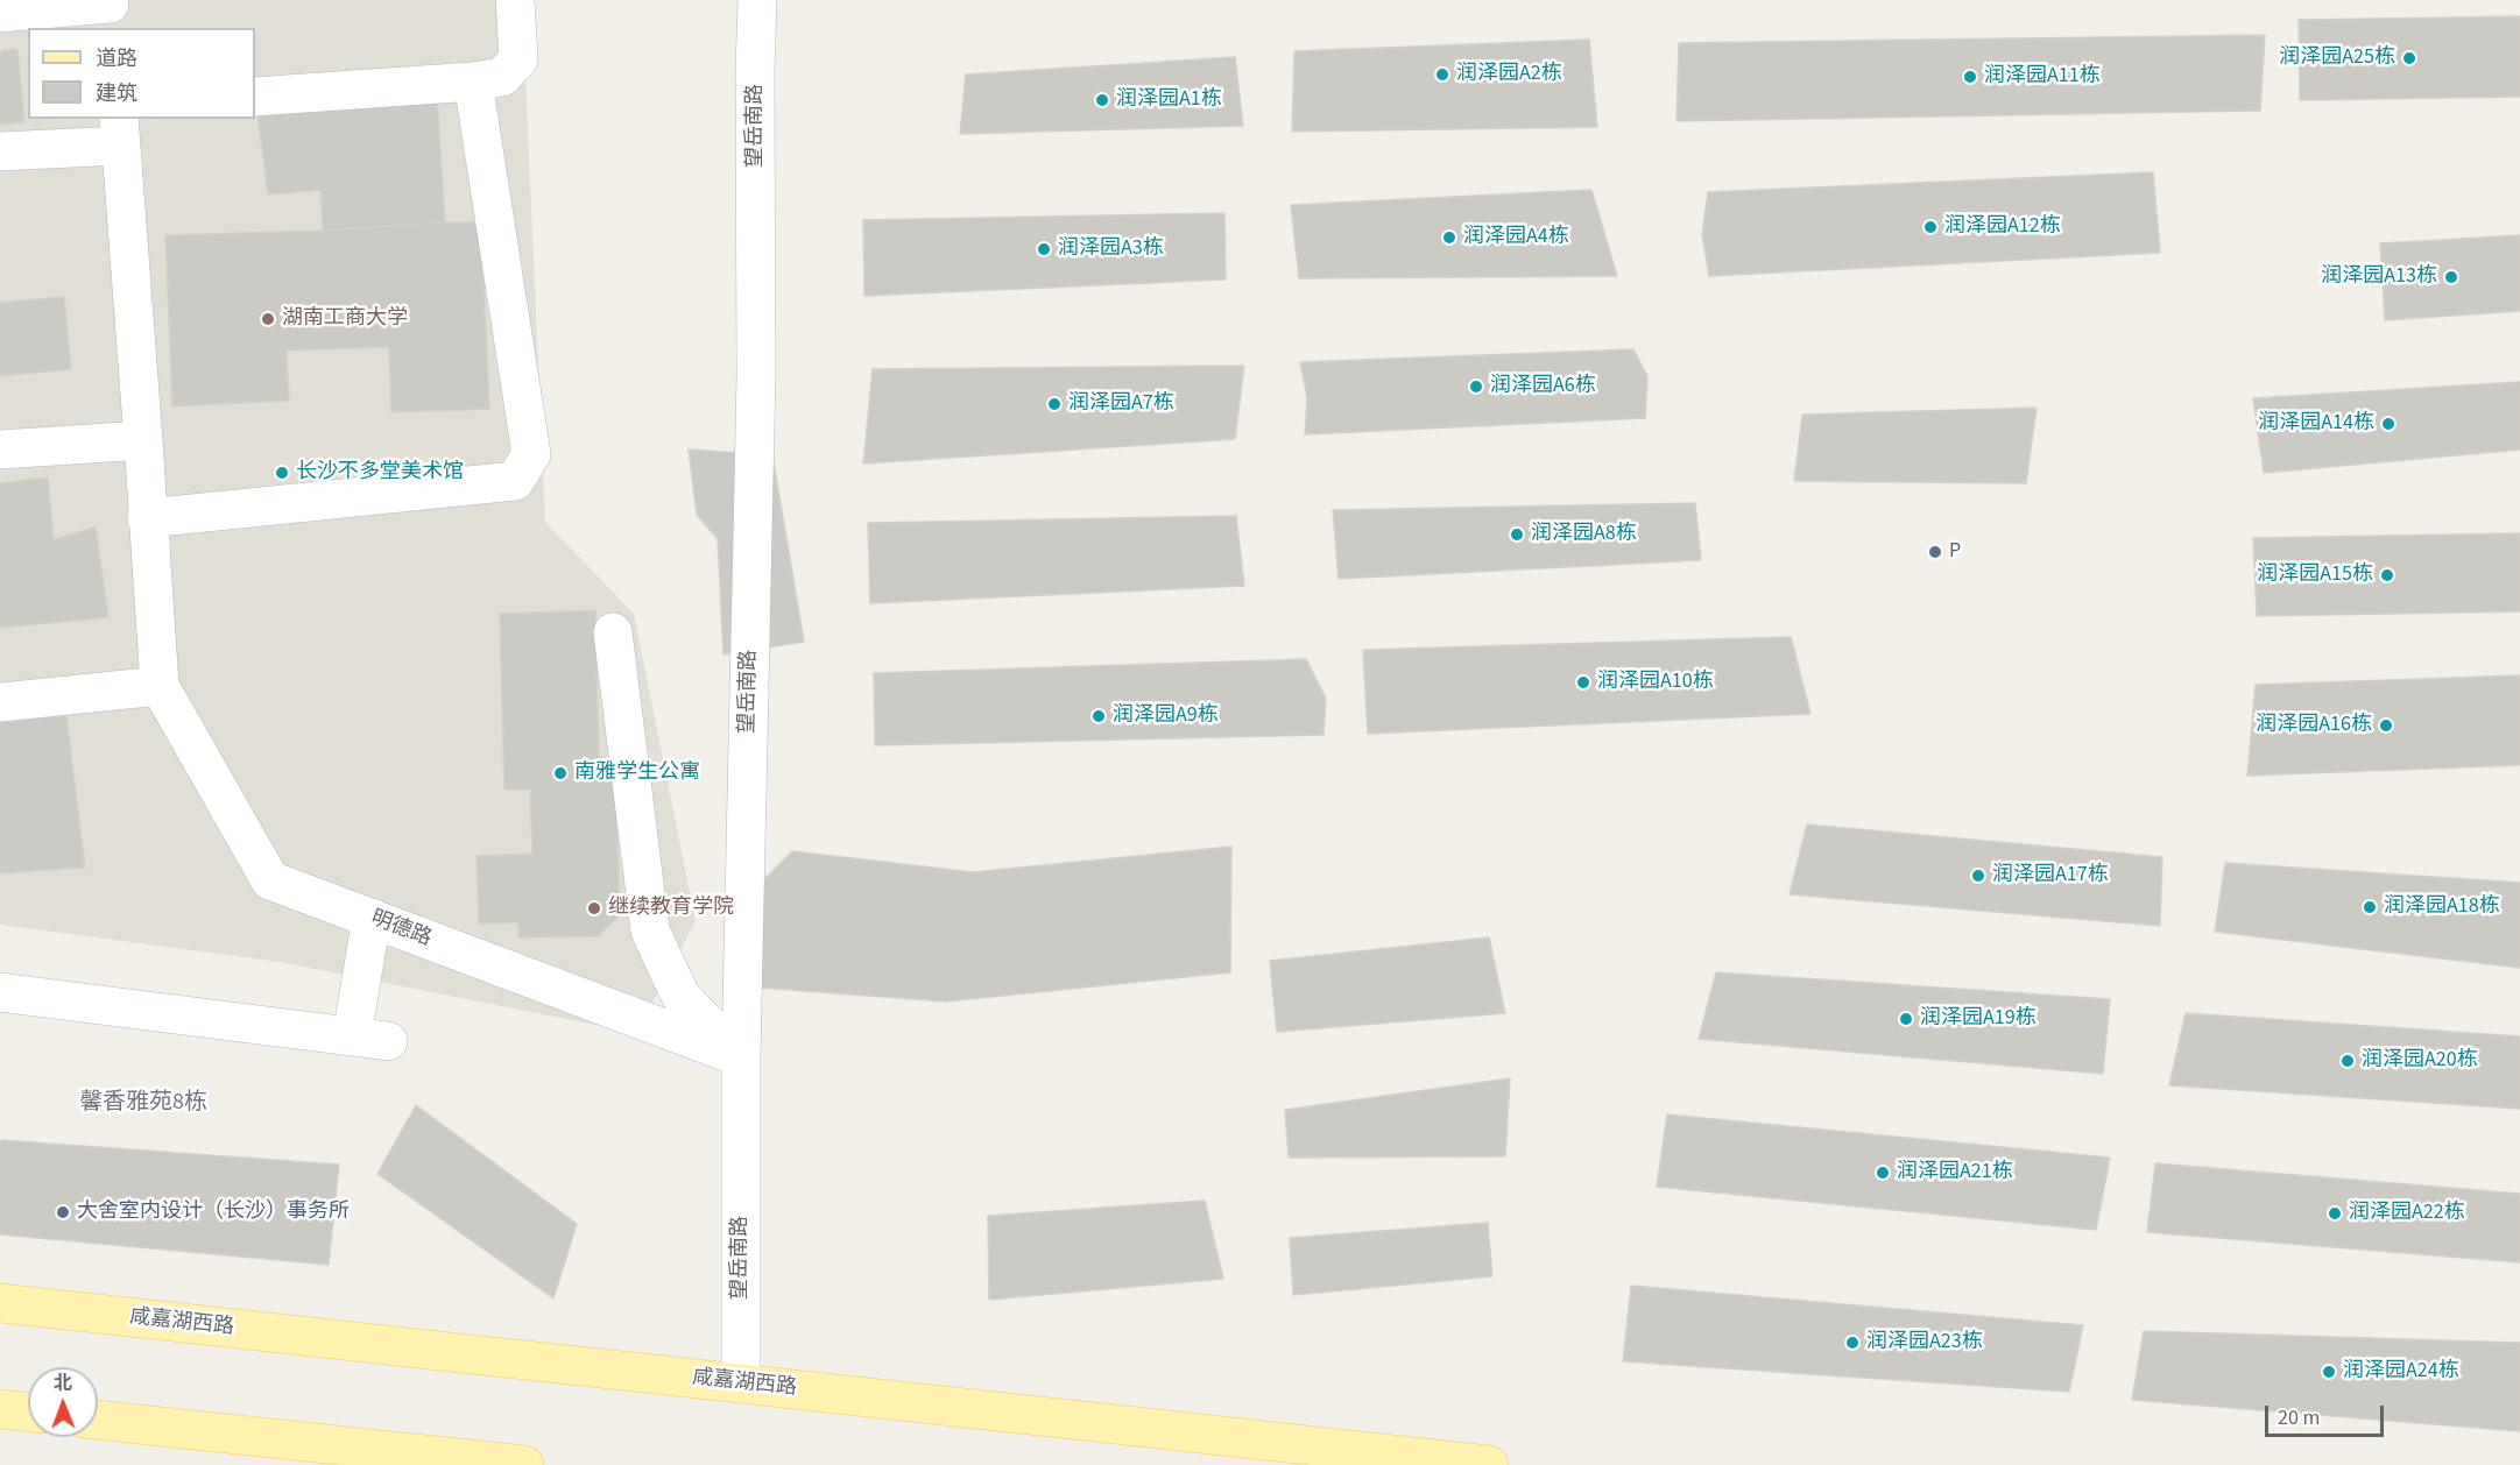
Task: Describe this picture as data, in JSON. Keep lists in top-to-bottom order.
{
  "streets": {
    "main road": ["咸嘉湖西路"],
    "street": ["望岳南路", "明德路"]
  },
  "crossings": [
    ["望岳南路", "明德路"],
    ["望岳南路", "咸嘉湖西路"]
  ],
  "districts": ["馨香雅苑8栋"],
  "places": [
    "润泽园A25栋",
    "润泽园A2栋",
    "润泽园A11栋",
    "润泽园A1栋",
    "润泽园A12栋",
    "润泽园A4栋",
    "润泽园A3栋",
    "润泽园A13栋",
    "湖南工商大学",
    "润泽园A6栋",
    "润泽园A7栋",
    "润泽园A14栋",
    "长沙不多堂美术馆",
    "润泽园A8栋",
    "P",
    "润泽园A15栋",
    "润泽园A10栋",
    "润泽园A9栋",
    "润泽园A16栋",
    "南雅学生公寓",
    "润泽园A17栋",
    "润泽园A18栋",
    "继续教育学院",
    "润泽园A19栋",
    "润泽园A20栋",
    "润泽园A21栋",
    "大舍室内设计（长沙）事务所",
    "润泽园A22栋",
    "润泽园A23栋",
    "润泽园A24栋"
  ],
  "legend": ["道路", "建筑"],
  "scale_bar": "20 m",
  "north": "top"
}
